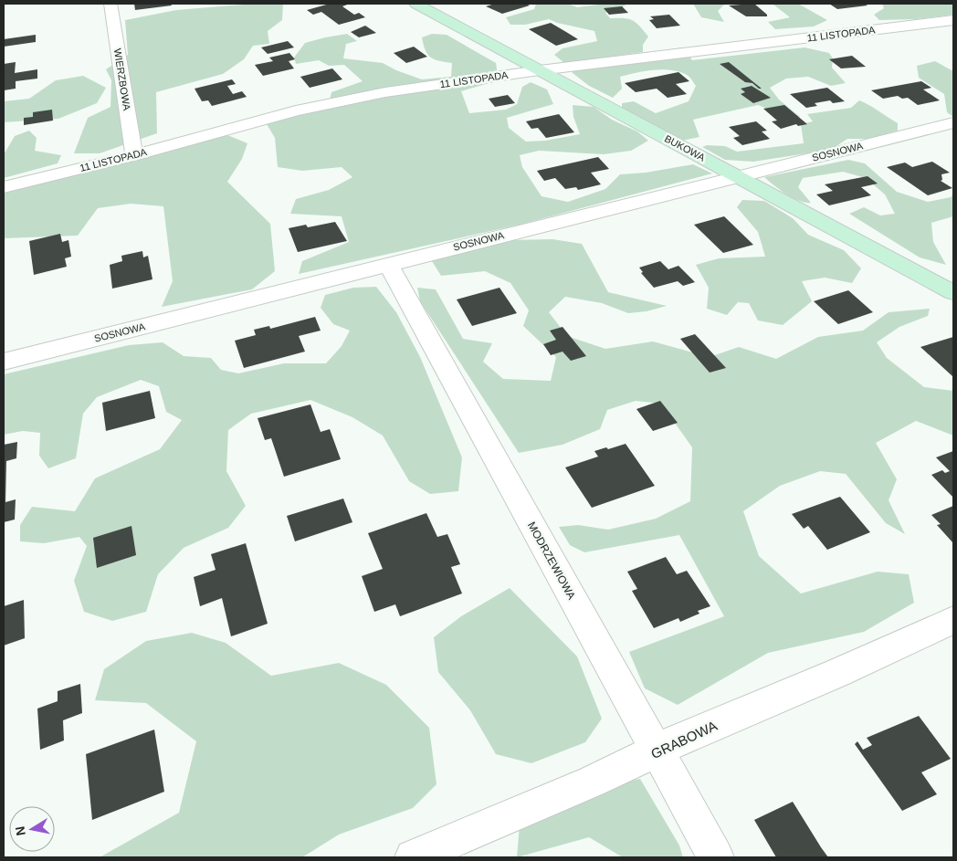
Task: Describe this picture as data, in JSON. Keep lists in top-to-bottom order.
{
  "streets": {
    "street": [
      "11 LISTOPADA",
      "WIERZBOWA",
      "BUKOWA",
      "SOSNOWA",
      "MODRZEWIOWA",
      "GRABOWA"
    ]
  },
  "crossings": [
    ["11 LISTOPADA", "WIERZBOWA"],
    ["11 LISTOPADA", "BUKOWA"],
    ["BUKOWA", "SOSNOWA"],
    ["SOSNOWA", "MODRZEWIOWA"],
    ["MODRZEWIOWA", "GRABOWA"]
  ],
  "north": "left"
}
